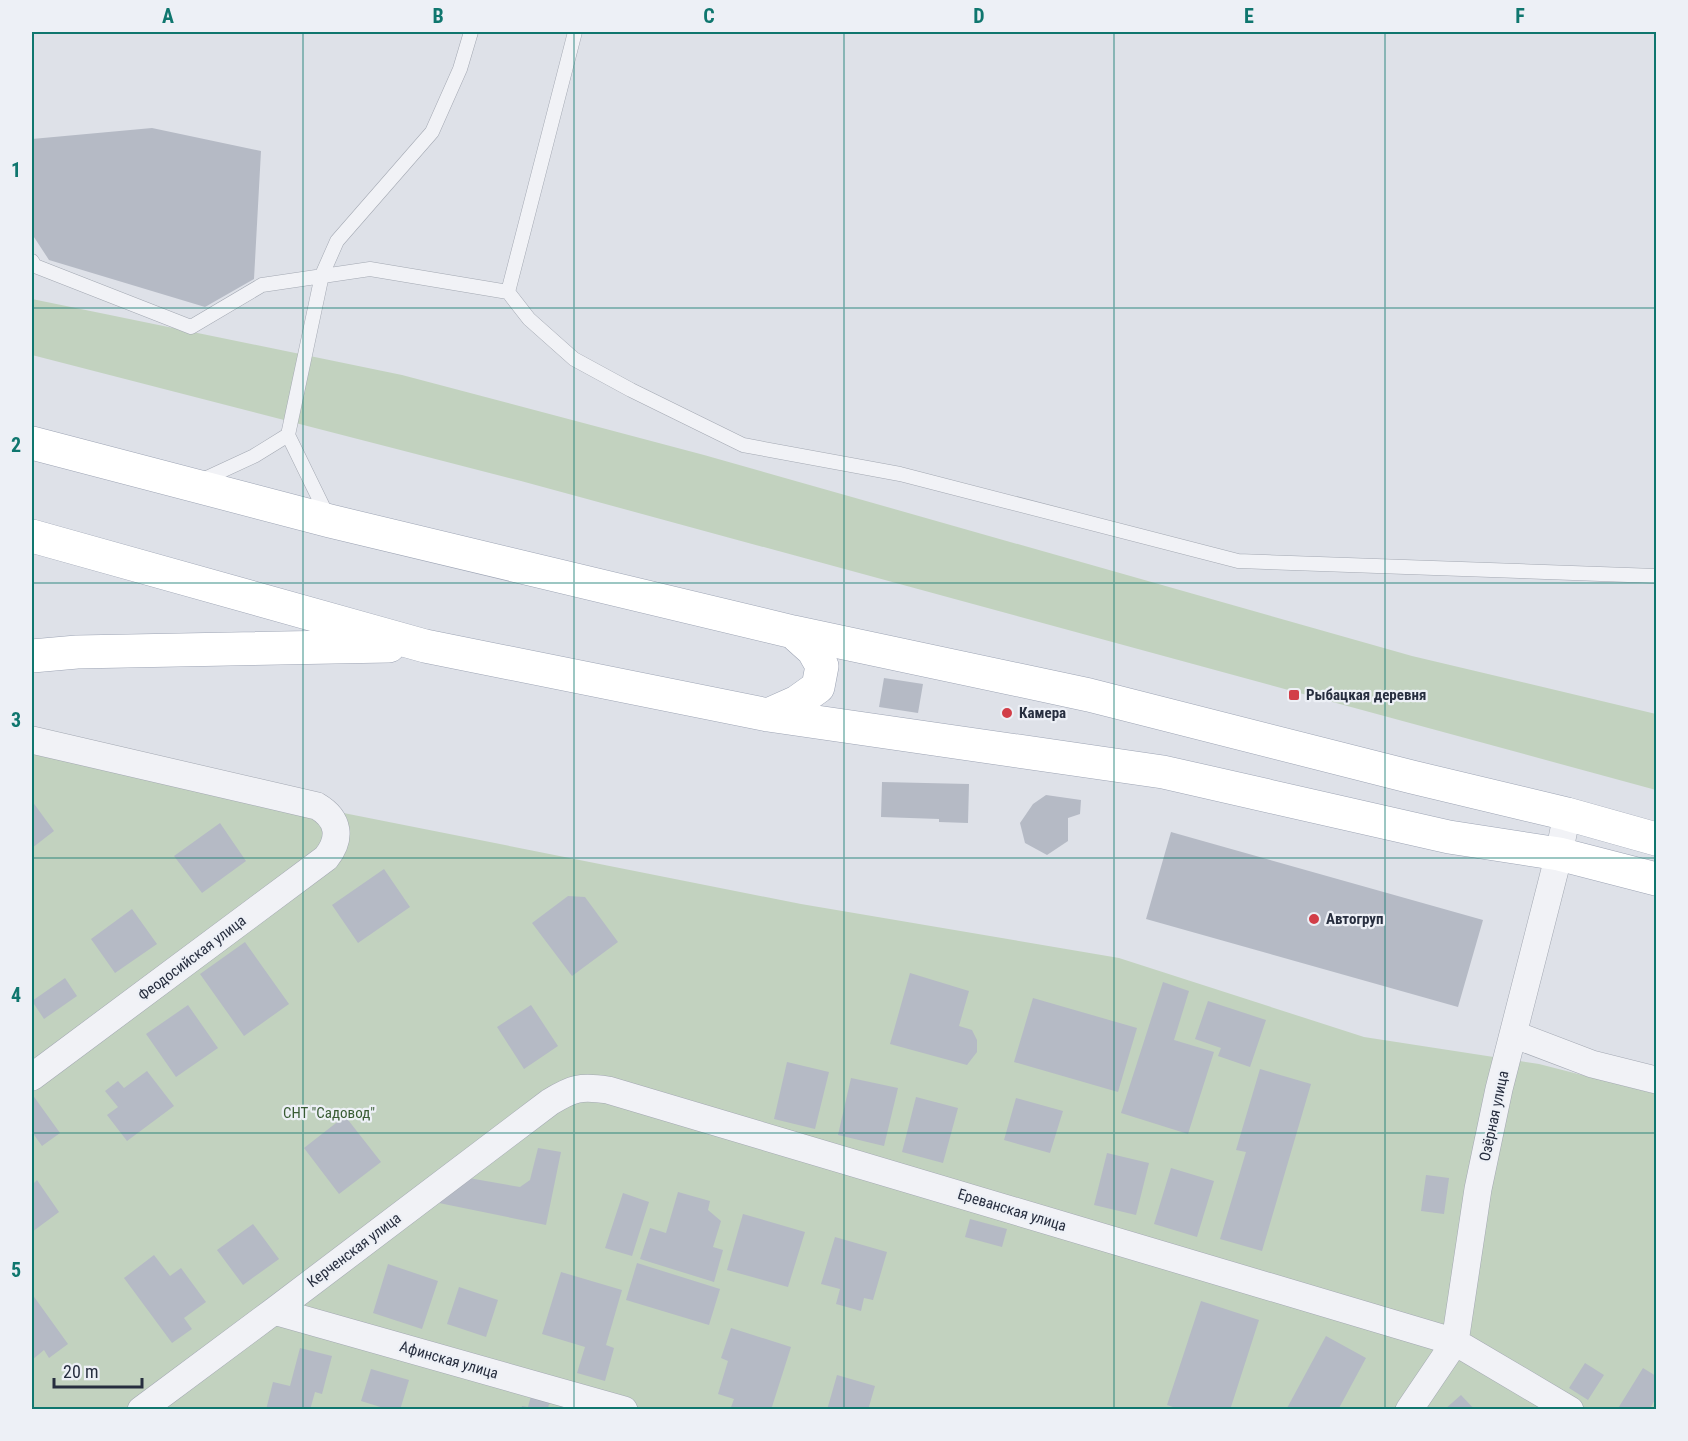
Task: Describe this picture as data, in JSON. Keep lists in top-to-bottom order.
{
  "streets": {
    "street": [
      "Феодосийская улица",
      "Озёрная улица",
      "Ереванская улица",
      "Керченская улица",
      "Афинская улица"
    ]
  },
  "crossings": [
    ["Озёрная улица", "Ереванская улица"],
    ["Ереванская улица", "Керченская улица"],
    ["Керченская улица", "Афинская улица"]
  ],
  "parks": ["СНТ \"Садовод\""],
  "places": {
    "transit": ["Рыбацкая деревня"],
    "other": ["Камера", "Автогруп"]
  },
  "scale_bar": "20 m",
  "grid": {
    "columns": [
      "A",
      "B",
      "C",
      "D",
      "E",
      "F"
    ],
    "rows": [
      "1",
      "2",
      "3",
      "4",
      "5"
    ]
  }
}
